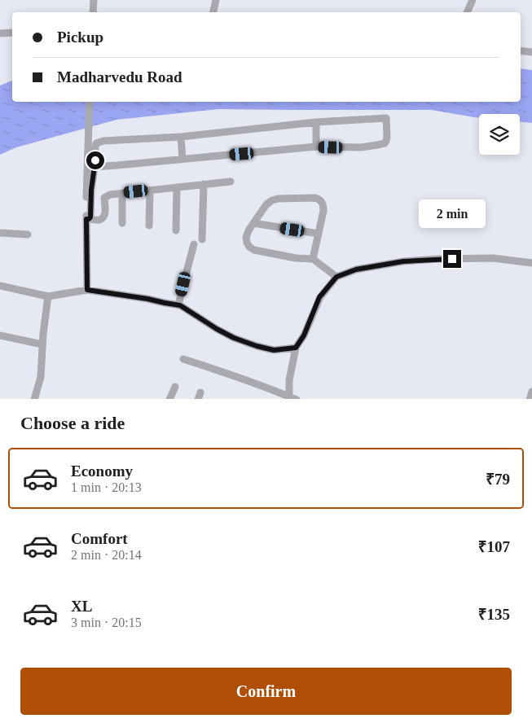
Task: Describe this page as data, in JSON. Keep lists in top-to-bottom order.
{
  "page": {
    "banner": ["Pickup", "Madharvedu Road"],
    "bubble": "2 min",
    "heading": "Choose a ride",
    "list": [
      {
        "name": "Economy",
        "note": "1 min · 20:13",
        "value": "₹79"
      },
      {
        "name": "Comfort",
        "note": "2 min · 20:14",
        "value": "₹107"
      },
      {
        "name": "XL",
        "note": "3 min · 20:15",
        "value": "₹135"
      }
    ],
    "buttons": "Confirm"
  }
}
